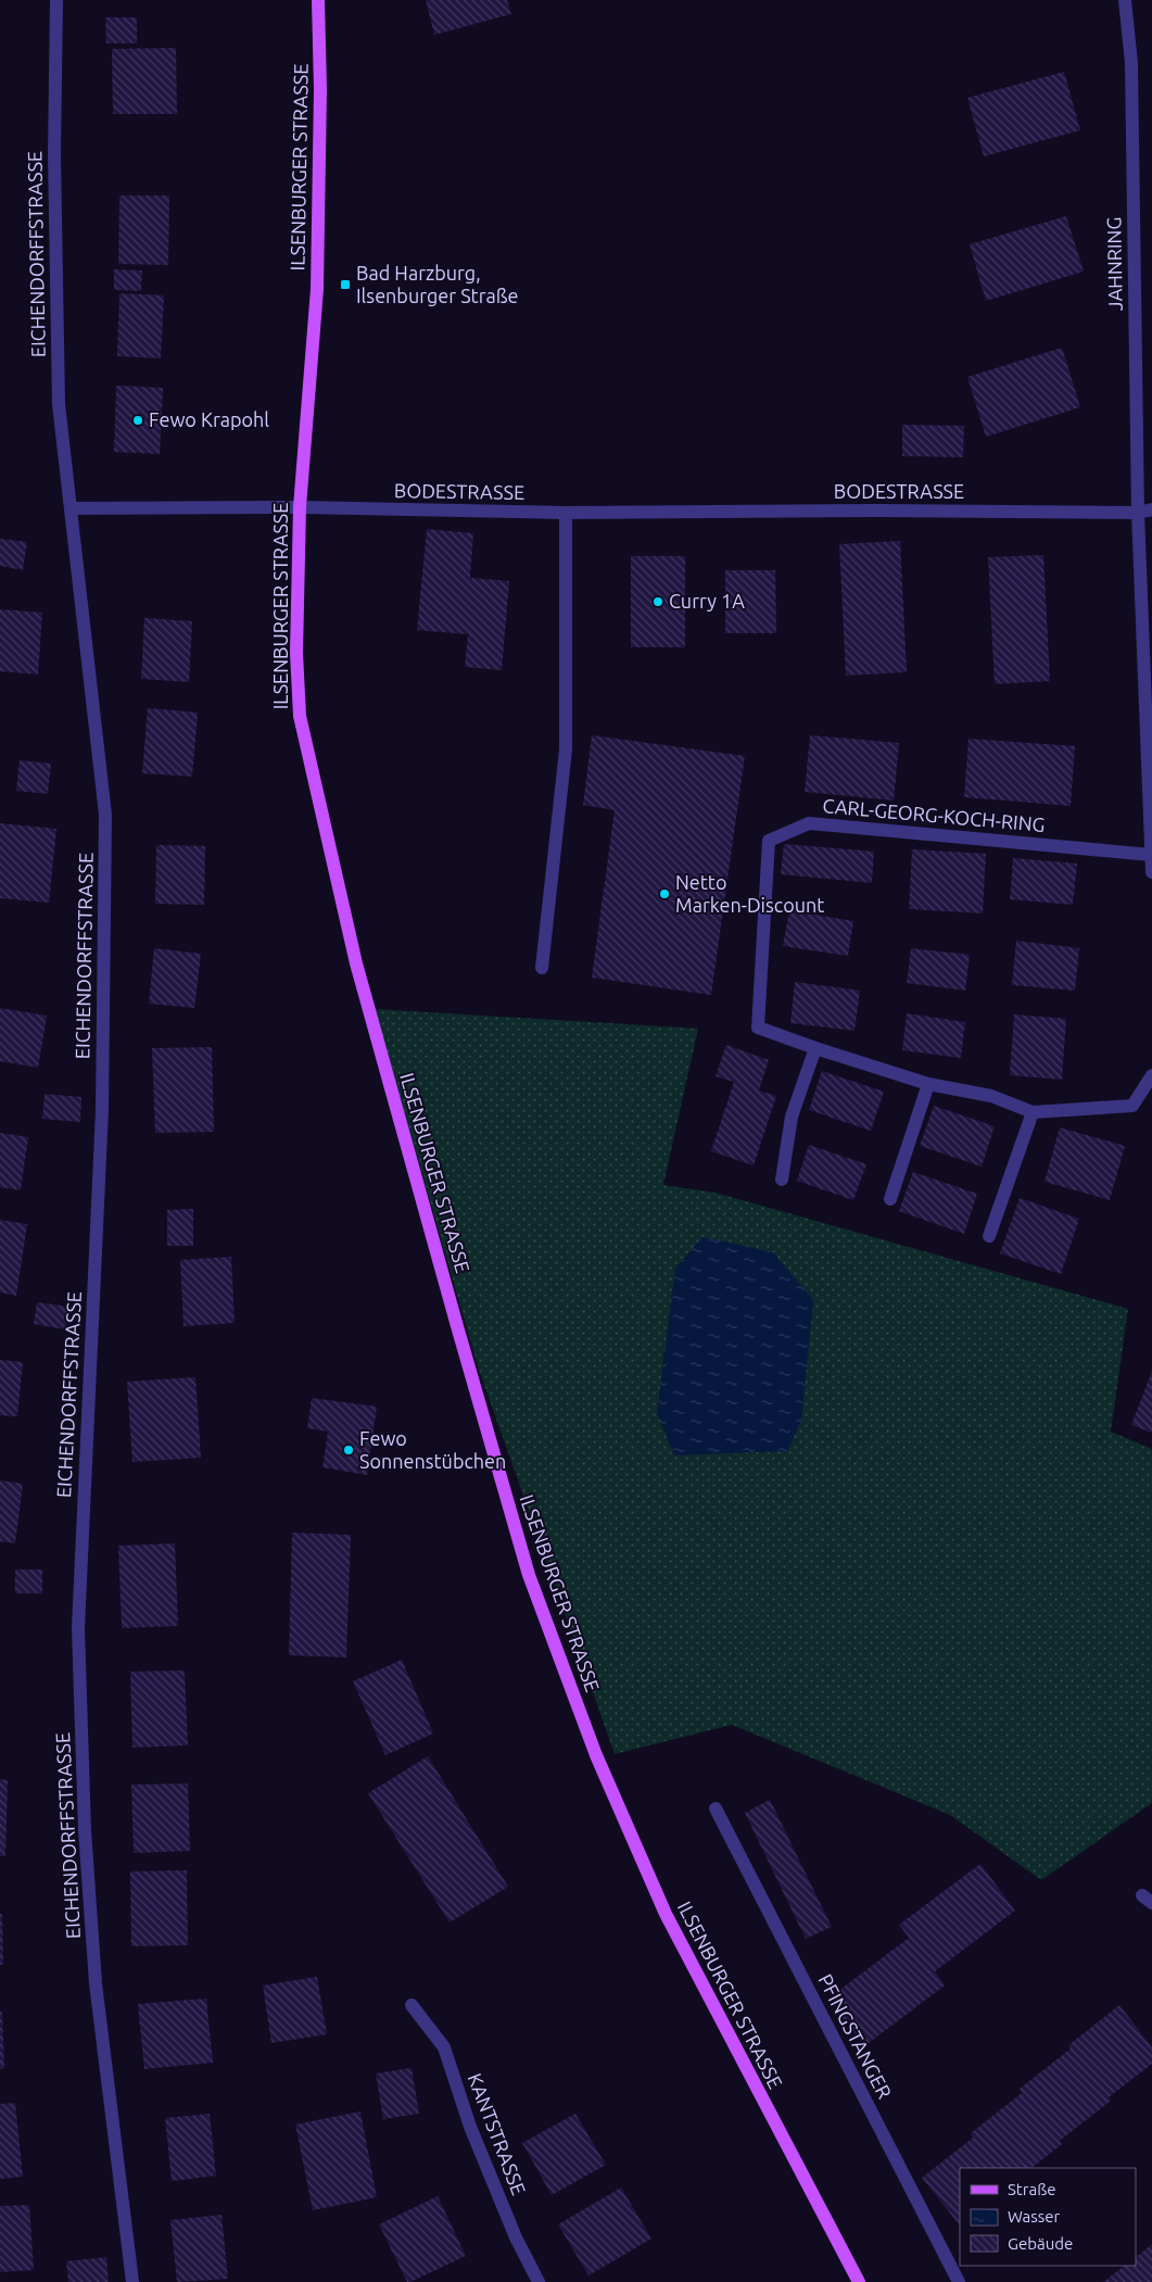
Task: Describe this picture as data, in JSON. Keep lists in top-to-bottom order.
{
  "streets": {
    "main road": ["ILSENBURGER STRASSE"],
    "street": [
      "EICHENDORFFSTRASSE",
      "JAHNRING",
      "BODESTRASSE",
      "CARL-GEORG-KOCH-RING",
      "PFINGSTANGER",
      "KANTSTRASSE"
    ]
  },
  "crossings": [
    ["ILSENBURGER STRASSE", "BODESTRASSE"],
    ["JAHNRING", "BODESTRASSE"]
  ],
  "places": {
    "transit": ["Bad Harzburg, Ilsenburger Straße"],
    "other": [
      "Fewo Krapohl",
      "Curry 1A",
      "Netto Marken-Discount",
      "Fewo Sonnenstübchen"
    ]
  },
  "legend": ["Straße", "Wasser", "Gebäude"]
}
